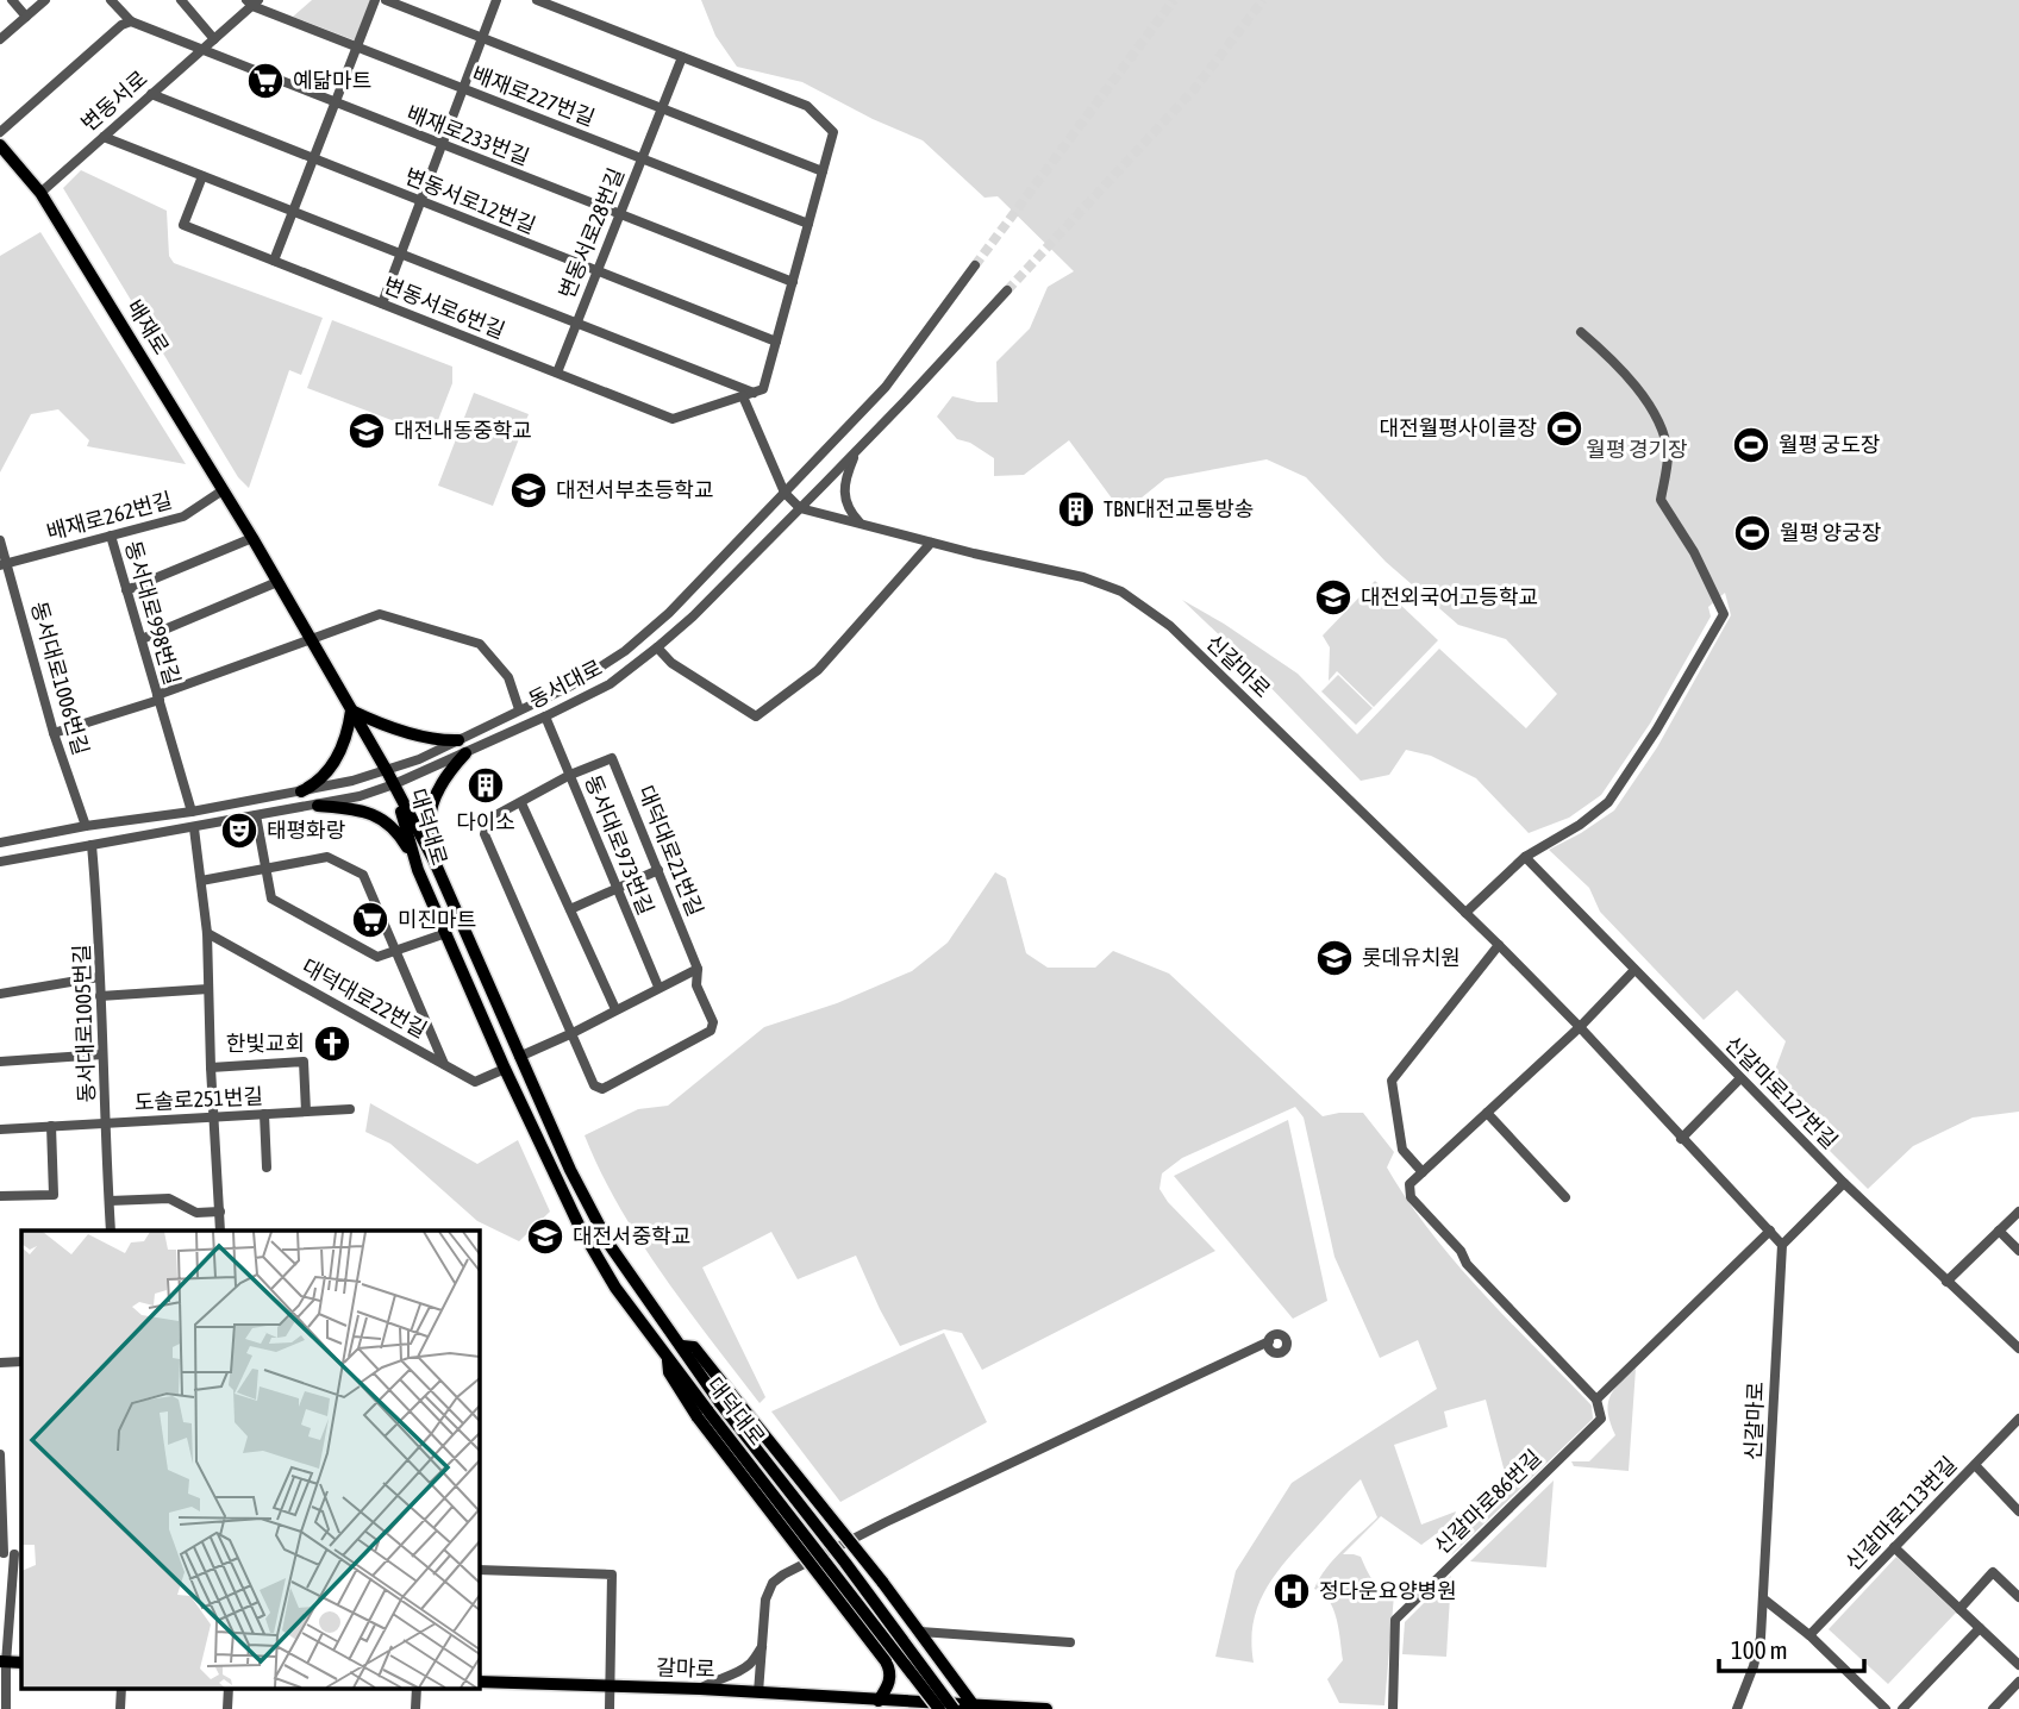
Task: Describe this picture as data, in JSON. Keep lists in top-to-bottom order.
{
  "streets": {
    "main road": ["배재로", "대덕대로", "갈마로"],
    "street": [
      "배재로227번길",
      "변동서로",
      "배재로233번길",
      "변동서로12번길",
      "변동서로28번길",
      "변동서로6번길",
      "배재로262번길",
      "동서대로998번길",
      "신갈마로",
      "동서대로1006번길",
      "동서대로",
      "동서대로973번길",
      "대덕대로21번길",
      "대덕대로22번길",
      "동서대로1005번길",
      "신갈마로127번길",
      "도솔로251번길",
      "신갈마로86번길",
      "신갈마로113번길"
    ]
  },
  "crossings": [
    ["배재로227번길", "변동서로"],
    ["배재로227번길", "변동서로28번길"],
    ["변동서로", "배재로233번길"],
    ["변동서로", "변동서로12번길"],
    ["변동서로", "변동서로6번길"],
    ["변동서로", "배재로"],
    ["배재로233번길", "변동서로28번길"],
    ["변동서로12번길", "변동서로28번길"],
    ["변동서로28번길", "변동서로6번길"],
    ["배재로", "배재로262번길"],
    ["배재로", "동서대로"],
    ["배재로", "대덕대로"],
    ["배재로262번길", "동서대로998번길"],
    ["배재로262번길", "동서대로1006번길"],
    ["동서대로998번길", "동서대로1006번길"],
    ["동서대로998번길", "동서대로"],
    ["신갈마로", "동서대로"],
    ["동서대로1006번길", "동서대로"],
    ["동서대로", "대덕대로"],
    ["동서대로", "동서대로973번길"],
    ["동서대로", "동서대로1005번길"],
    ["대덕대로", "대덕대로22번길"],
    ["대덕대로", "갈마로"],
    ["동서대로973번길", "대덕대로21번길"],
    ["동서대로1005번길", "도솔로251번길"]
  ],
  "parks": ["월평 경기장"],
  "places": {
    "supermarket": ["예닮마트", "미진마트"],
    "sports": ["대전월평사이클장", "월평 궁도장", "월평 양궁장"],
    "school or university": [
      "대전내동중학교",
      "대전서부초등학교",
      "대전외국어고등학교",
      "롯데유치원",
      "대전서중학교"
    ],
    "building": ["TBN대전교통방송", "다이소"],
    "theatre": ["태평화랑"],
    "church": ["한빛교회"],
    "hospital": ["정다운요양병원"]
  },
  "scale_bar": "100 m"
}
